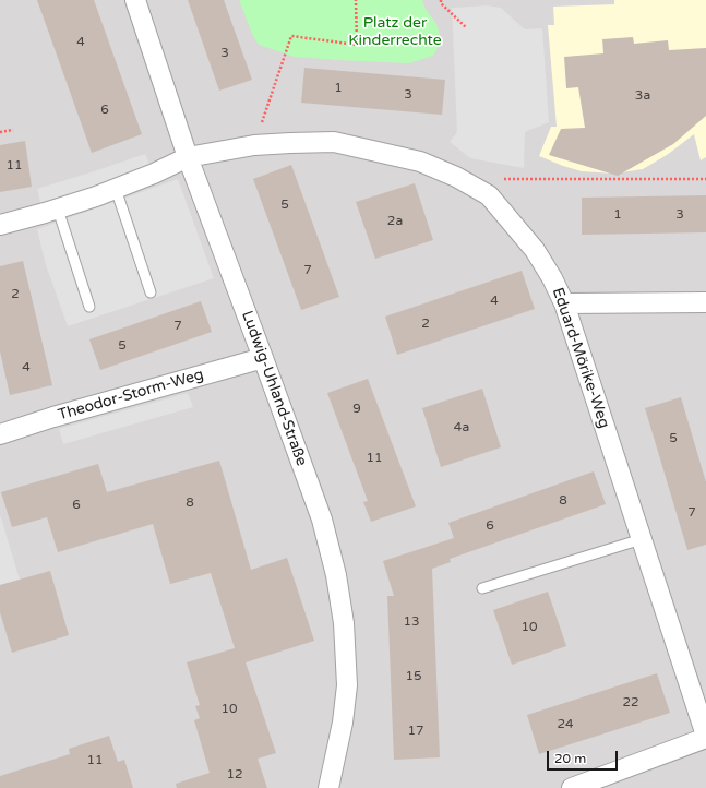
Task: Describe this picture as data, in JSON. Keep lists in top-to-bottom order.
{
  "streets": {
    "street": ["Eduard-Mörike-Weg", "Ludwig-Uhland-Straße", "Theodor-Storm-Weg"]
  },
  "crossings": [
    ["Eduard-Mörike-Weg", "Ludwig-Uhland-Straße"],
    ["Ludwig-Uhland-Straße", "Theodor-Storm-Weg"]
  ],
  "parks": ["Platz der Kinderrechte"],
  "house_numbers": [
    "4",
    "3",
    "1",
    "3",
    "3a",
    "6",
    "11",
    "5",
    "1",
    "3",
    "2a",
    "7",
    "2",
    "4",
    "2",
    "7",
    "5",
    "4",
    "9",
    "4a",
    "5",
    "11",
    "8",
    "8",
    "6",
    "7",
    "6",
    "13",
    "10",
    "15",
    "22",
    "10",
    "24",
    "17",
    "11",
    "12"
  ],
  "scale_bar": "20 m"
}
